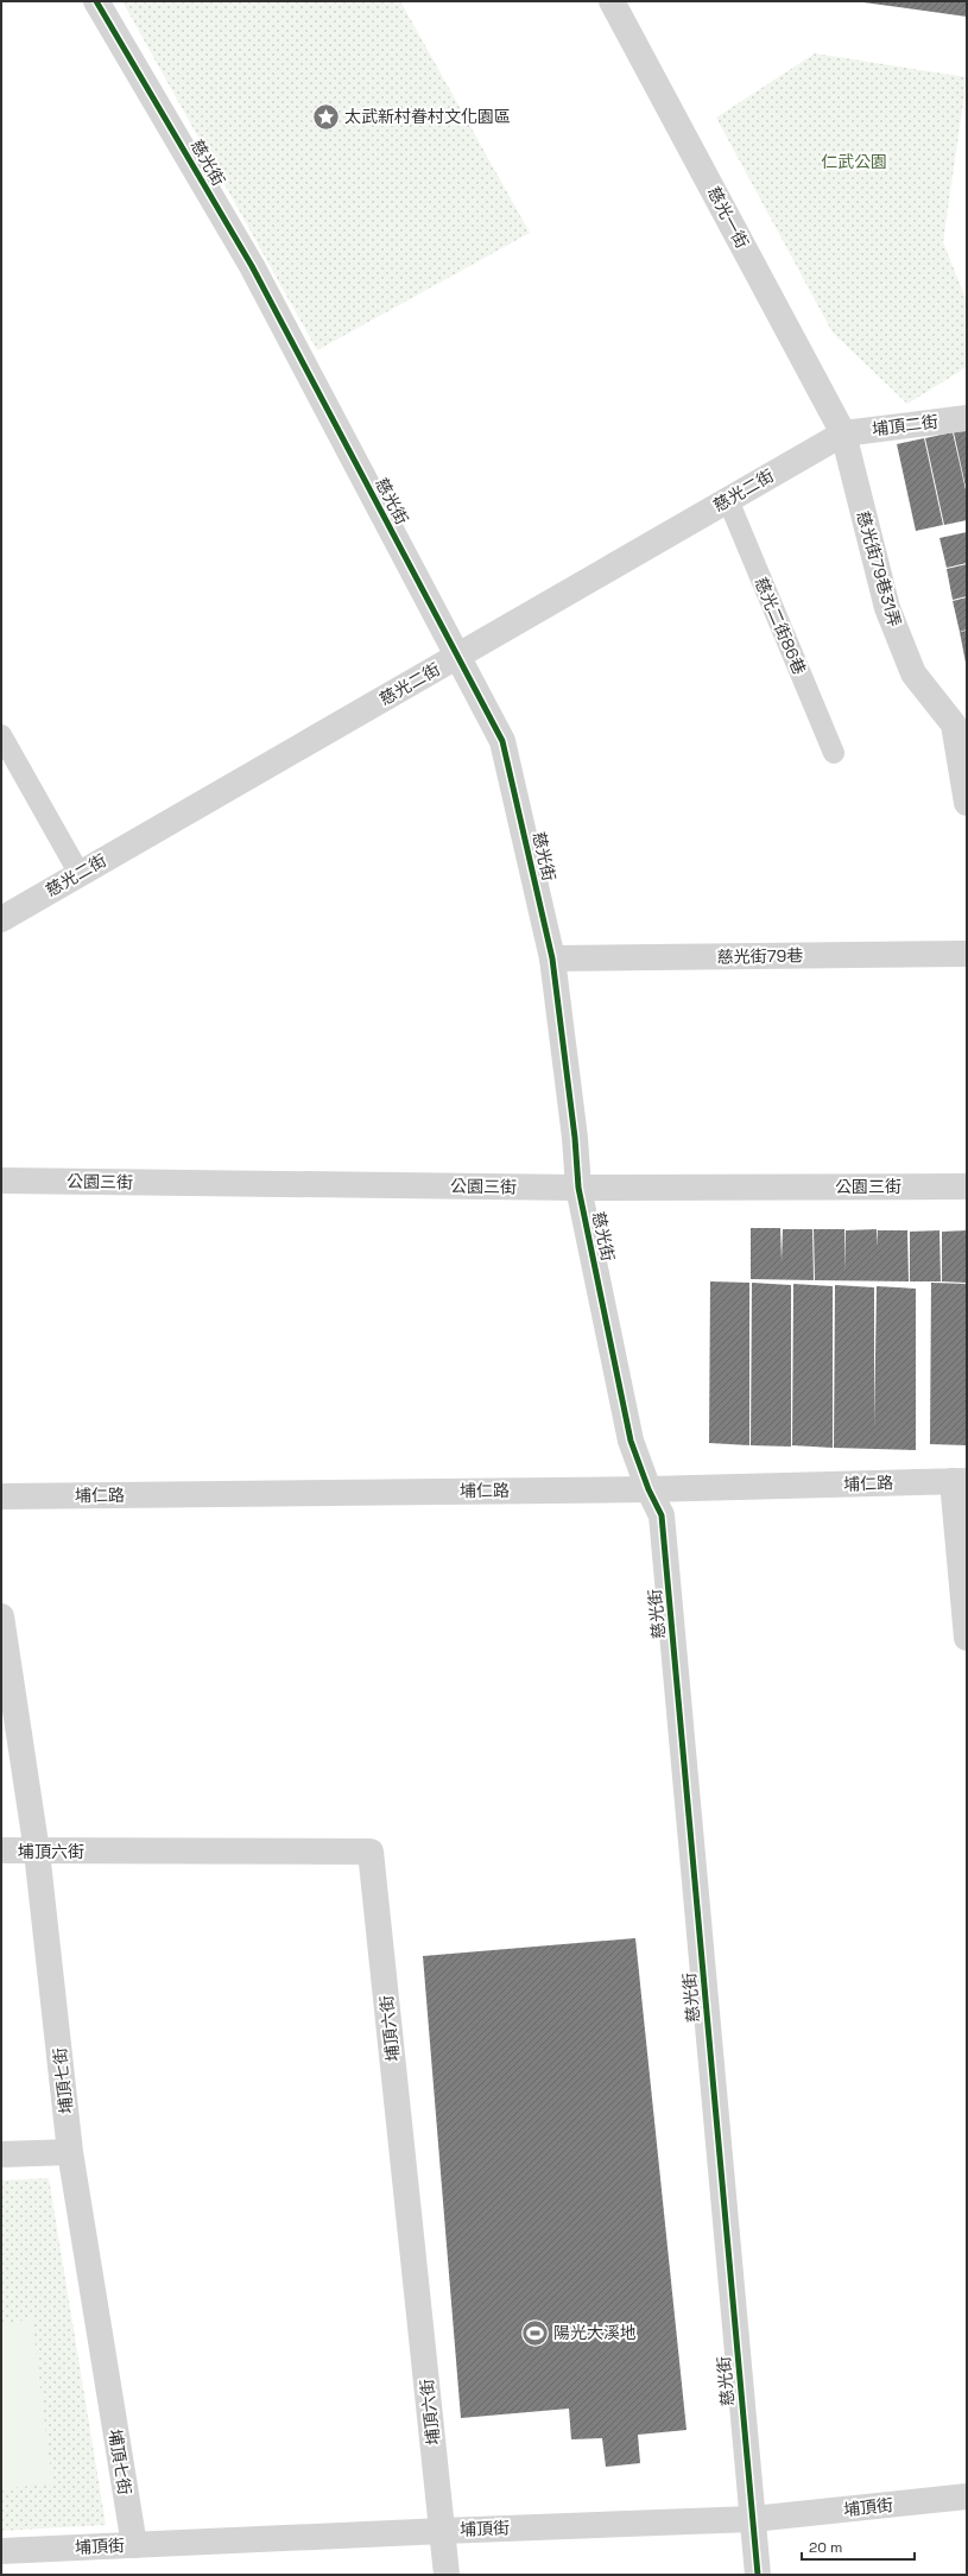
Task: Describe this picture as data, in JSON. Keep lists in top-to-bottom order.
{
  "streets": {
    "street": [
      "慈光街",
      "慈光一街",
      "埔頂二街",
      "慈光二街",
      "慈光街79巷31弄",
      "慈光街79巷",
      "公園三街",
      "埔仁路",
      "埔頂六街",
      "埔頂七街",
      "埔頂街"
    ],
    "lane": ["慈光二街86巷"]
  },
  "crossings": [
    ["慈光街", "慈光二街"],
    ["慈光街", "慈光街79巷"],
    ["慈光街", "公園三街"],
    ["慈光街", "埔仁路"],
    ["慈光街", "埔頂街"],
    ["慈光一街", "埔頂二街"],
    ["慈光一街", "慈光二街"],
    ["慈光一街", "慈光街79巷31弄"],
    ["埔頂二街", "慈光二街"],
    ["埔頂二街", "慈光街79巷31弄"],
    ["慈光二街", "慈光街79巷31弄"],
    ["慈光二街", "慈光二街86巷"],
    ["埔頂六街", "埔頂七街"],
    ["埔頂六街", "埔頂街"],
    ["埔頂七街", "埔頂街"]
  ],
  "parks": ["仁武公園"],
  "places": {
    "place": ["太武新村眷村文化園區"],
    "sports": ["陽光大溪地"]
  },
  "scale_bar": "20 m"
}
